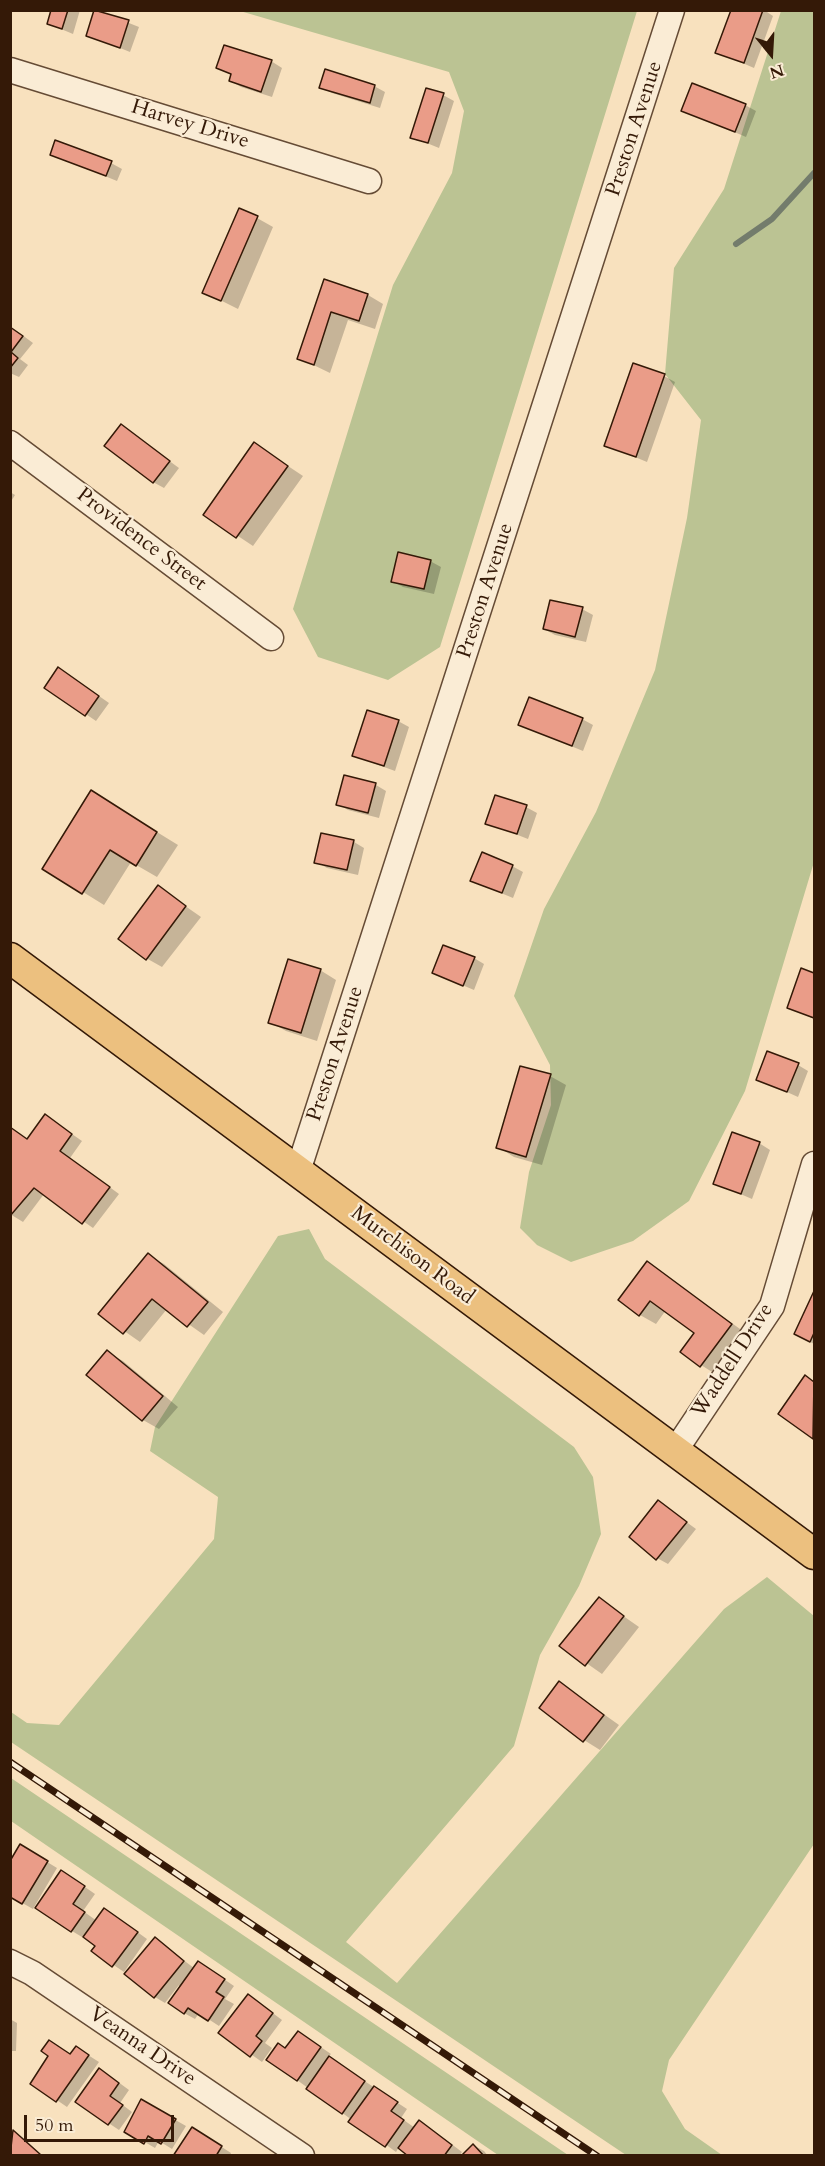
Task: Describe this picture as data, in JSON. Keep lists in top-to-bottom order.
{
  "streets": {
    "main road": ["Murchison Road"],
    "street": [
      "Harvey Drive",
      "Preston Avenue",
      "Providence Street",
      "Waddell Drive",
      "Veanna Drive"
    ]
  },
  "crossings": [
    ["Preston Avenue", "Murchison Road"],
    ["Murchison Road", "Waddell Drive"]
  ],
  "scale_bar": "50 m",
  "north": "bottom"
}
